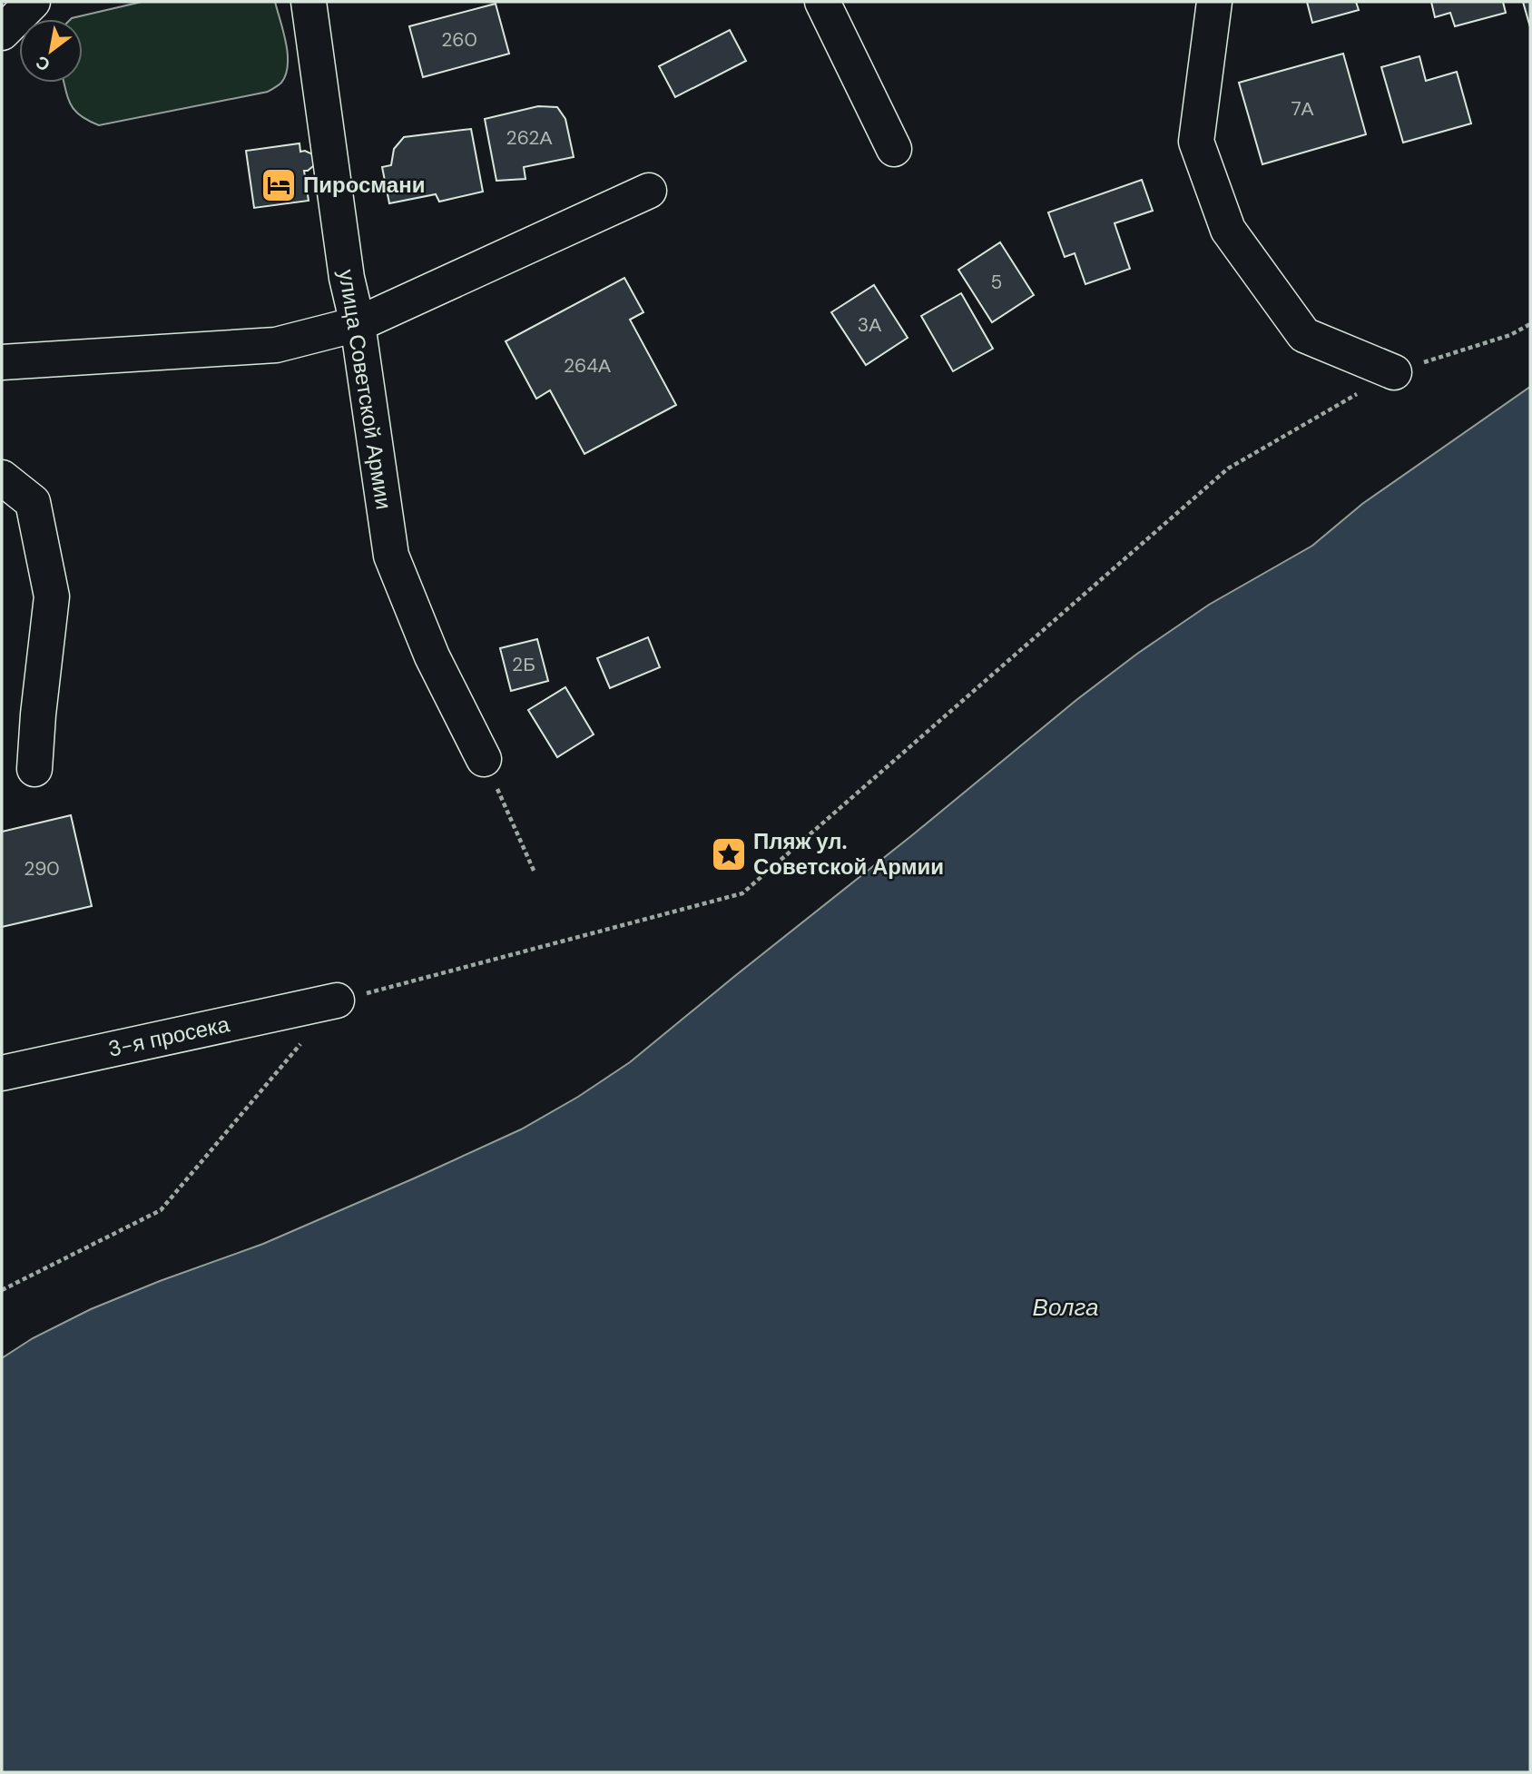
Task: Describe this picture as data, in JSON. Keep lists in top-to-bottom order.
{
  "streets": {
    "street": ["улица Советской Армии", "3-я просека"]
  },
  "water": ["Волга"],
  "places": {
    "hotel": ["Пиросмани"],
    "place": ["Пляж ул. Советской Армии"]
  },
  "house_numbers": [
    "260",
    "7А",
    "262А",
    "5",
    "3А",
    "264А",
    "2Б",
    "290"
  ],
  "north": "bottom left"
}
